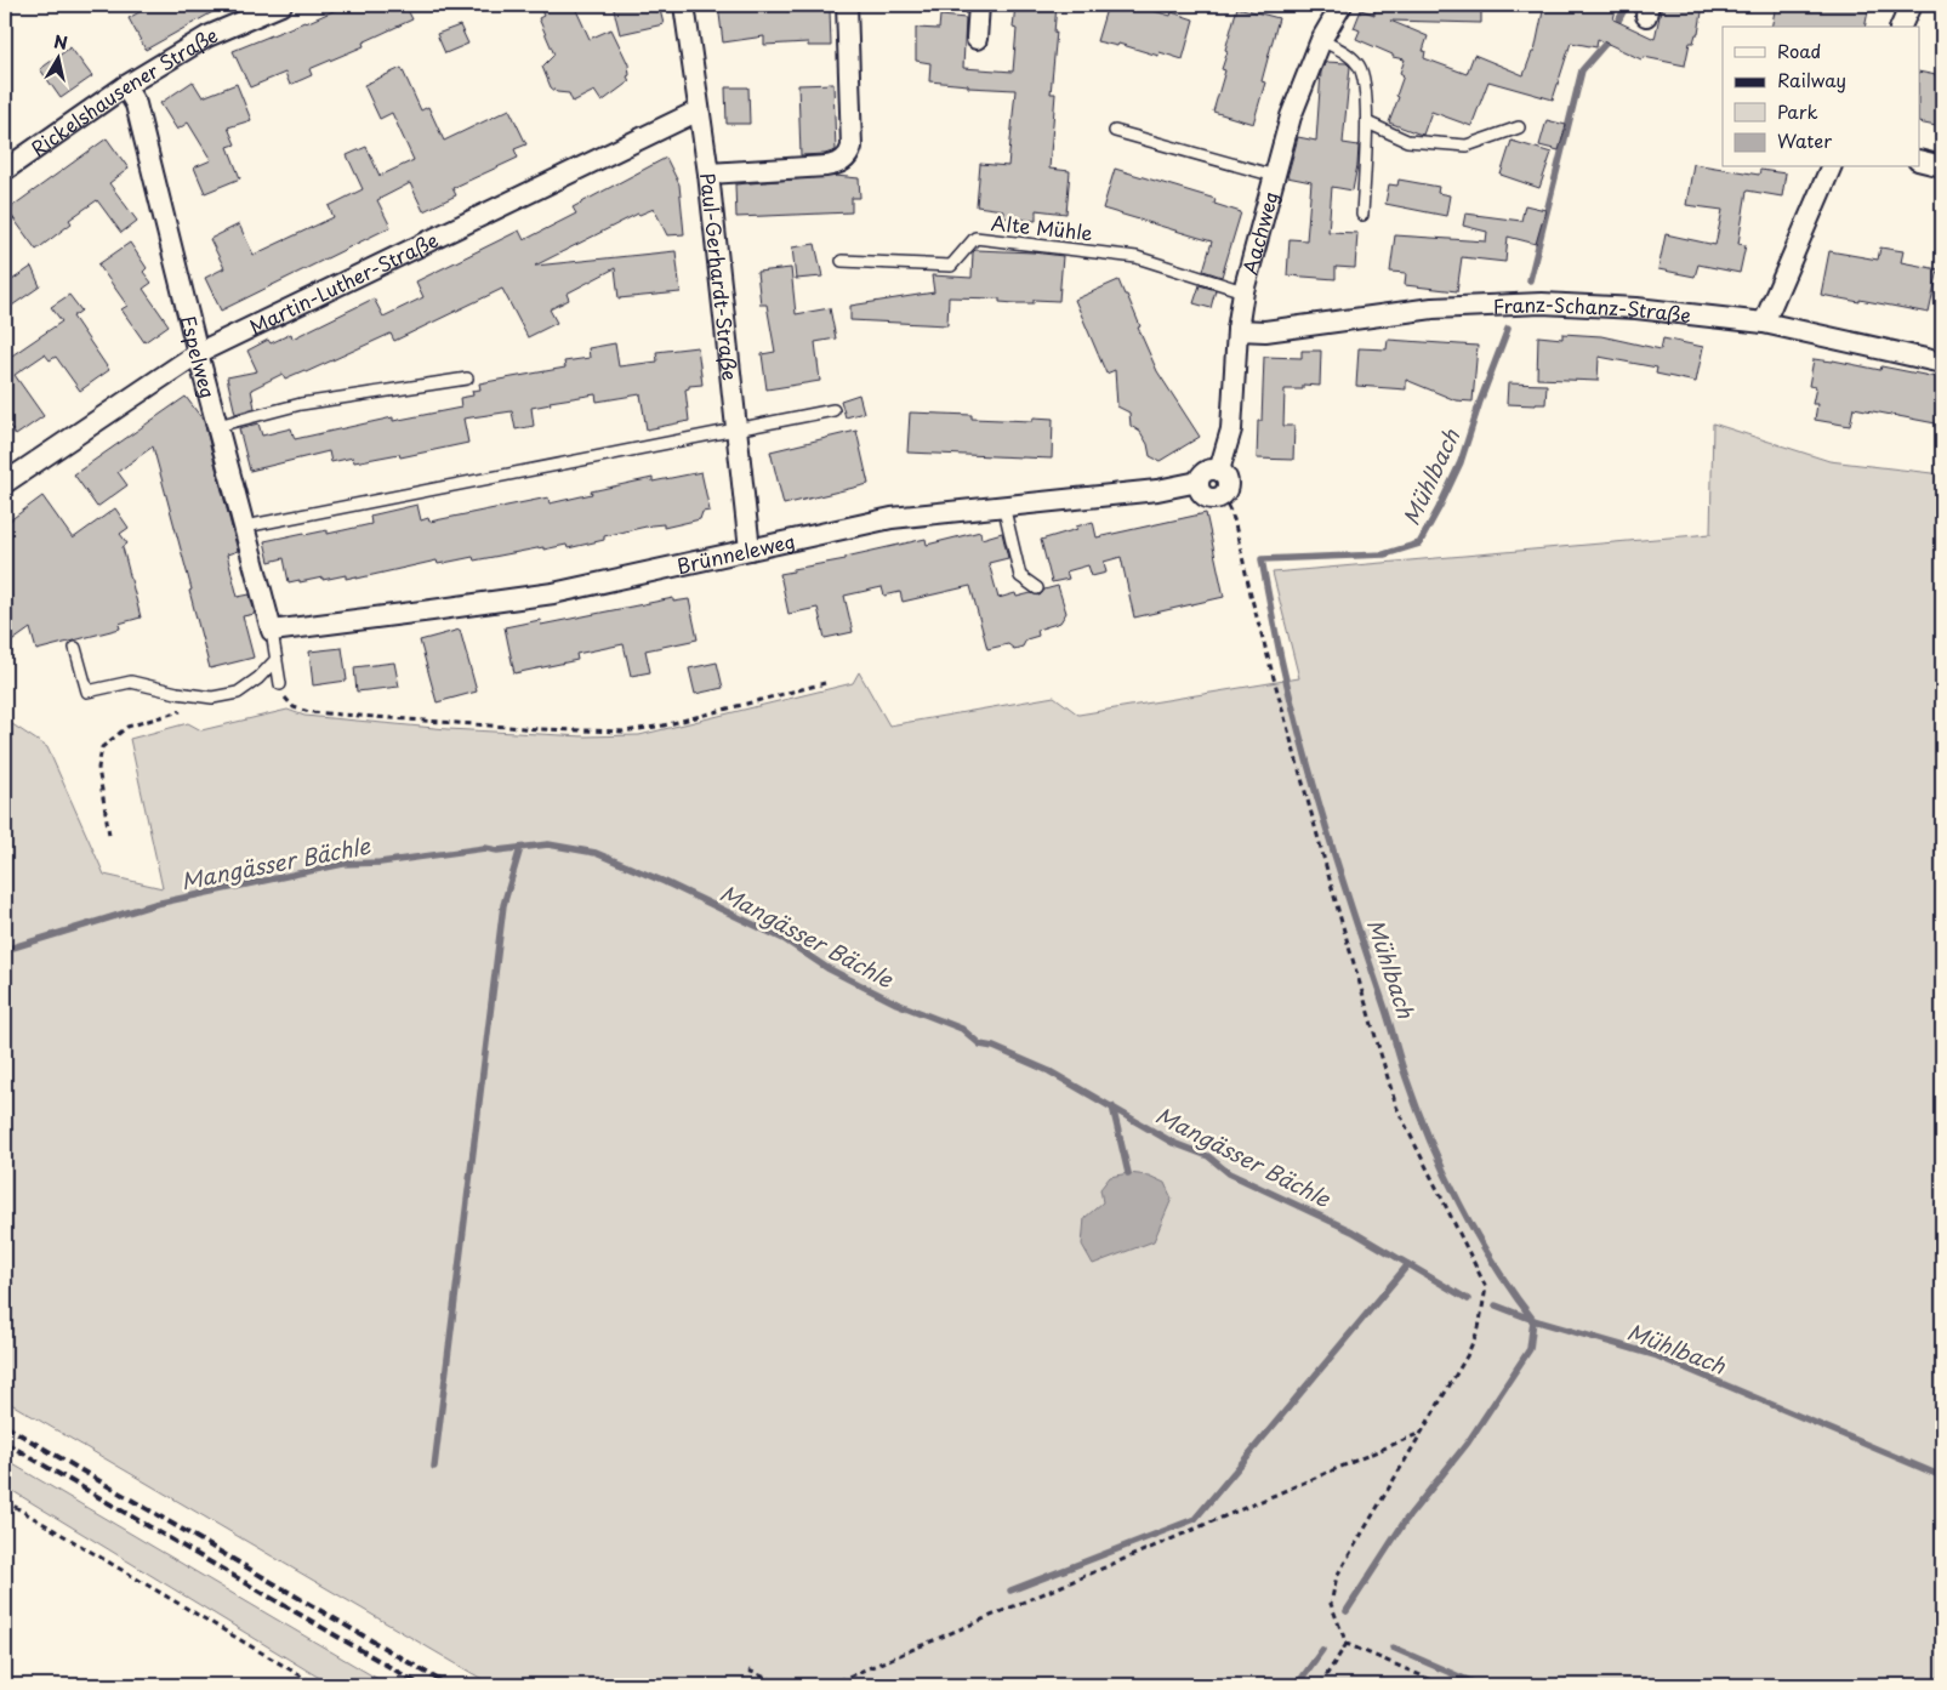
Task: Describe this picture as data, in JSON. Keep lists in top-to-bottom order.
{
  "streets": {
    "street": [
      "Rickelshausener Straße",
      "Aachweg",
      "Paul-Gerhardt-Straße",
      "Martin-Luther-Straße",
      "Franz-Schanz-Straße",
      "Espelweg",
      "Brünneleweg"
    ],
    "lane": ["Alte Mühle"]
  },
  "crossings": [
    ["Rickelshausener Straße", "Espelweg"],
    ["Alte Mühle", "Aachweg"],
    ["Aachweg", "Franz-Schanz-Straße"],
    ["Aachweg", "Brünneleweg"],
    ["Paul-Gerhardt-Straße", "Martin-Luther-Straße"],
    ["Paul-Gerhardt-Straße", "Brünneleweg"],
    ["Martin-Luther-Straße", "Espelweg"],
    ["Espelweg", "Brünneleweg"]
  ],
  "water": ["Mühlbach", "Mangässer Bächle"],
  "legend": [
    "Road",
    "Railway",
    "Park",
    "Water"
  ],
  "north": "top"
}
